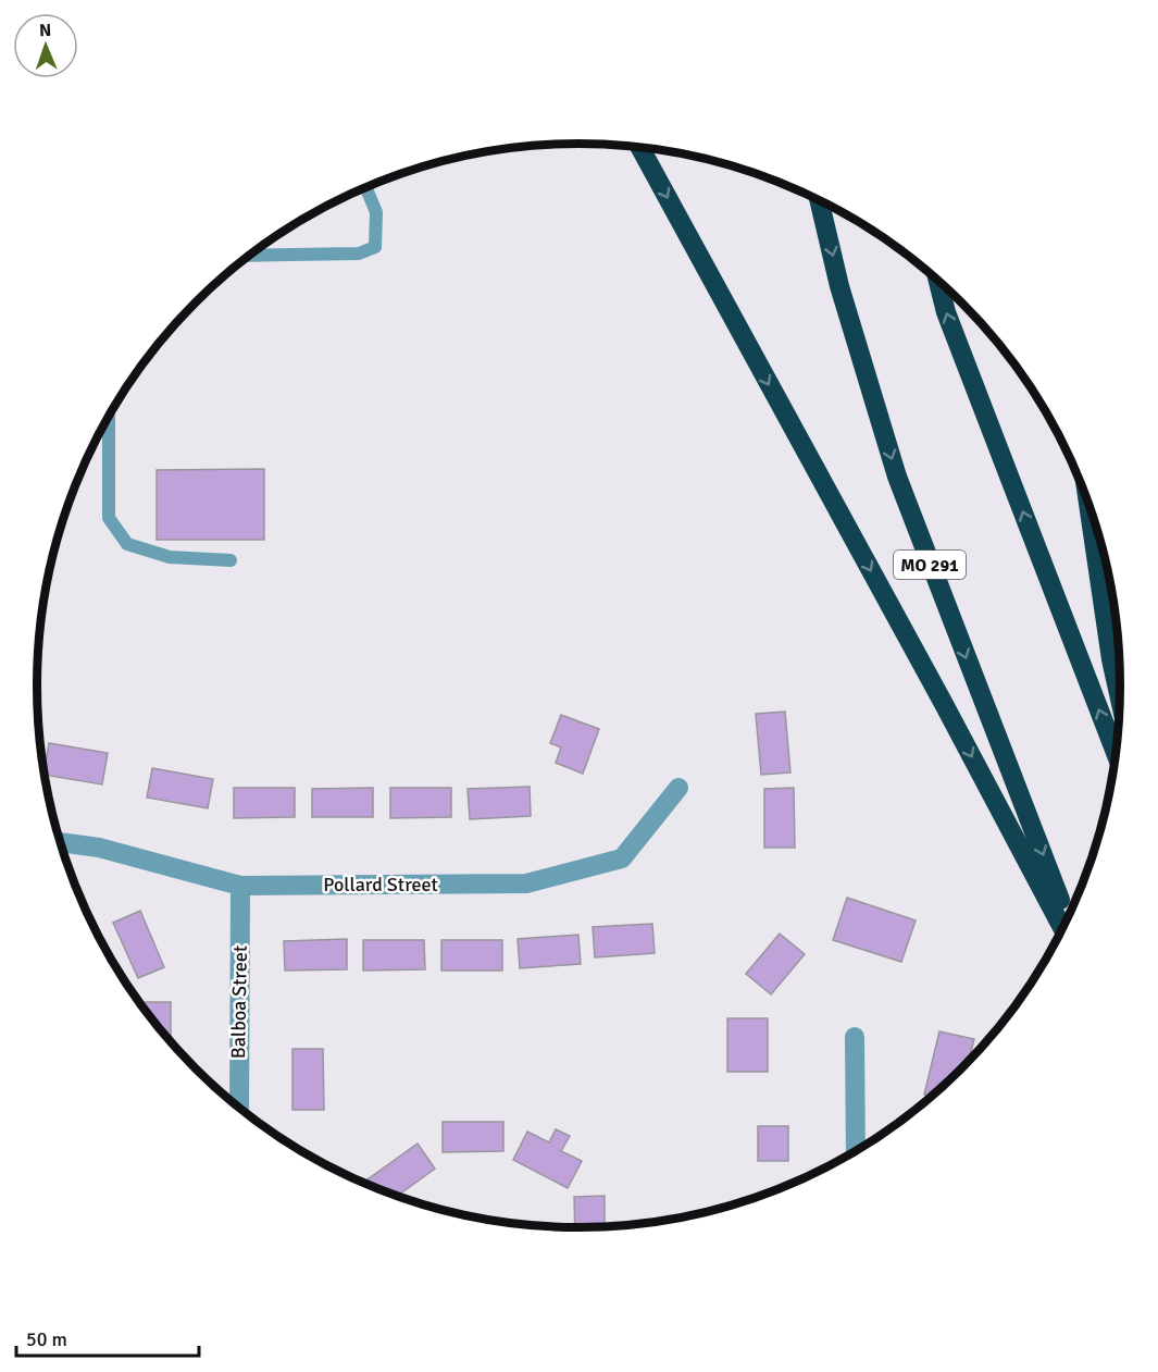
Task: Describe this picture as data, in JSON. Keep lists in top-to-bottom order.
{
  "streets": {
    "highway": ["MO 291"],
    "street": ["Pollard Street", "Balboa Street"]
  },
  "crossings": [
    ["Pollard Street", "Balboa Street"]
  ],
  "scale_bar": "50 m",
  "north": "top"
}
